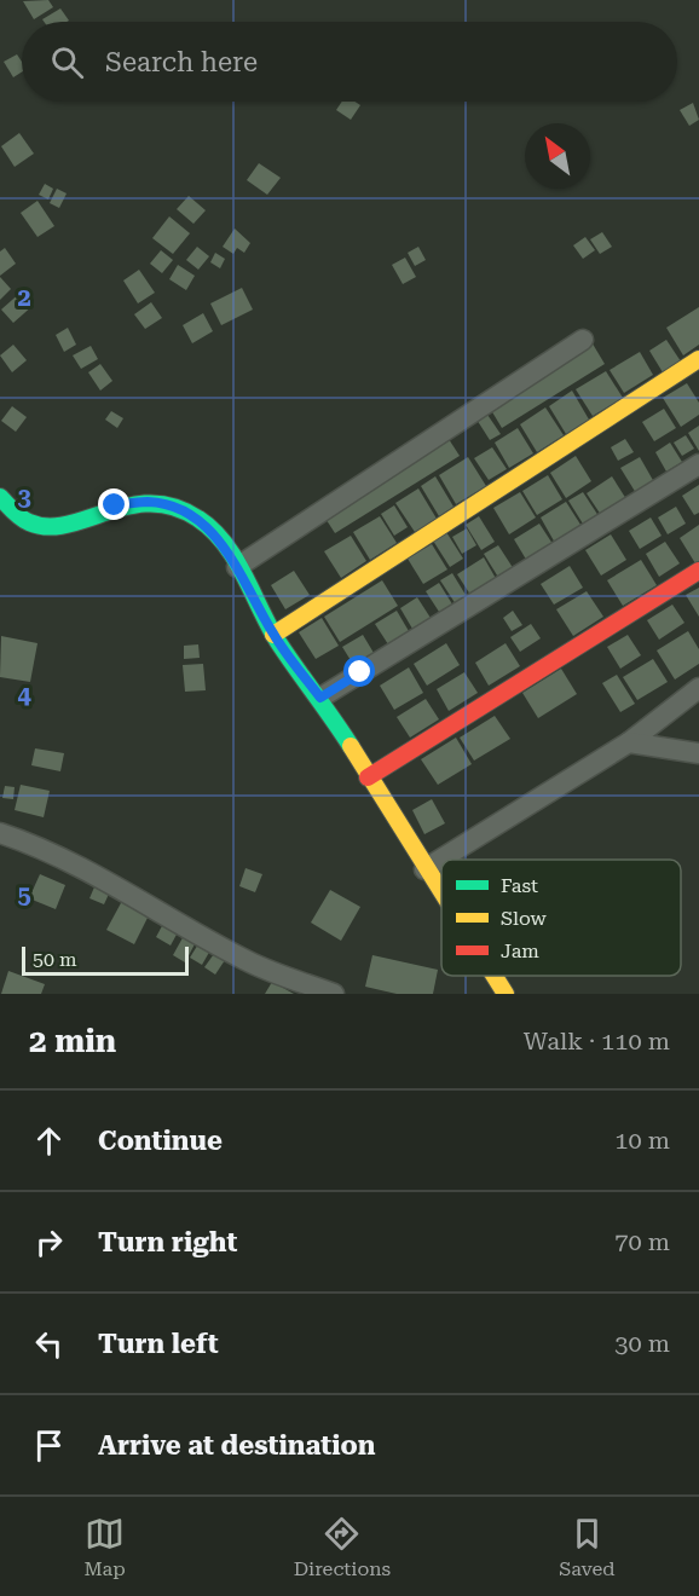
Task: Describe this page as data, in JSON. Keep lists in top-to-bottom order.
{
  "legend": ["Fast", "Slow", "Jam"],
  "scale_bar": "50 m",
  "north": "top left",
  "page": {
    "search": "Search here",
    "scale": "50 m",
    "heading": ["2 min", "Walk · 110 m"],
    "list": [
      ["Continue", "10 m"],
      ["Turn right", "70 m"],
      ["Turn left", "30 m"],
      "Arrive at destination"
    ],
    "nav": ["Map", "Directions", "Saved"]
  },
  "grid": {
    "rows": [
      "2",
      "3",
      "4",
      "5"
    ]
  }
}
